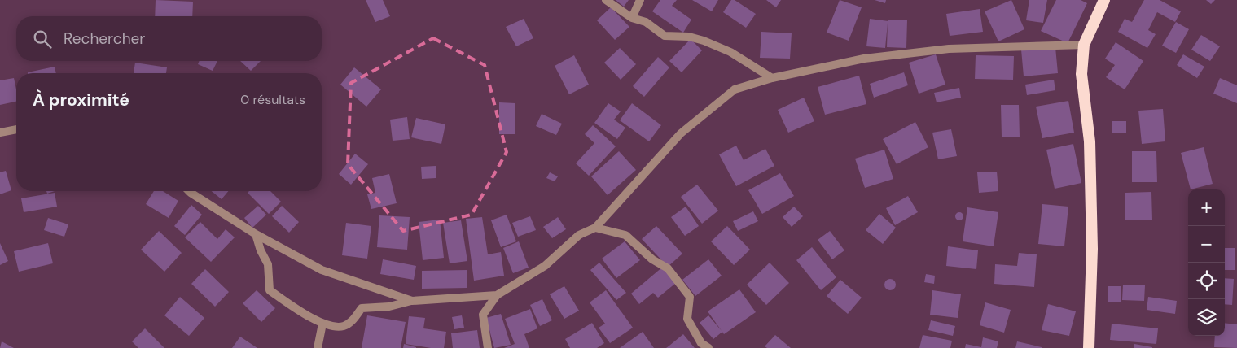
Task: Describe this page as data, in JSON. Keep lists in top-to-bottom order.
{
  "page": {
    "search": "Rechercher",
    "heading": ["À proximité", "0 résultats"],
    "map_buttons": ["+", "−"]
  }
}
